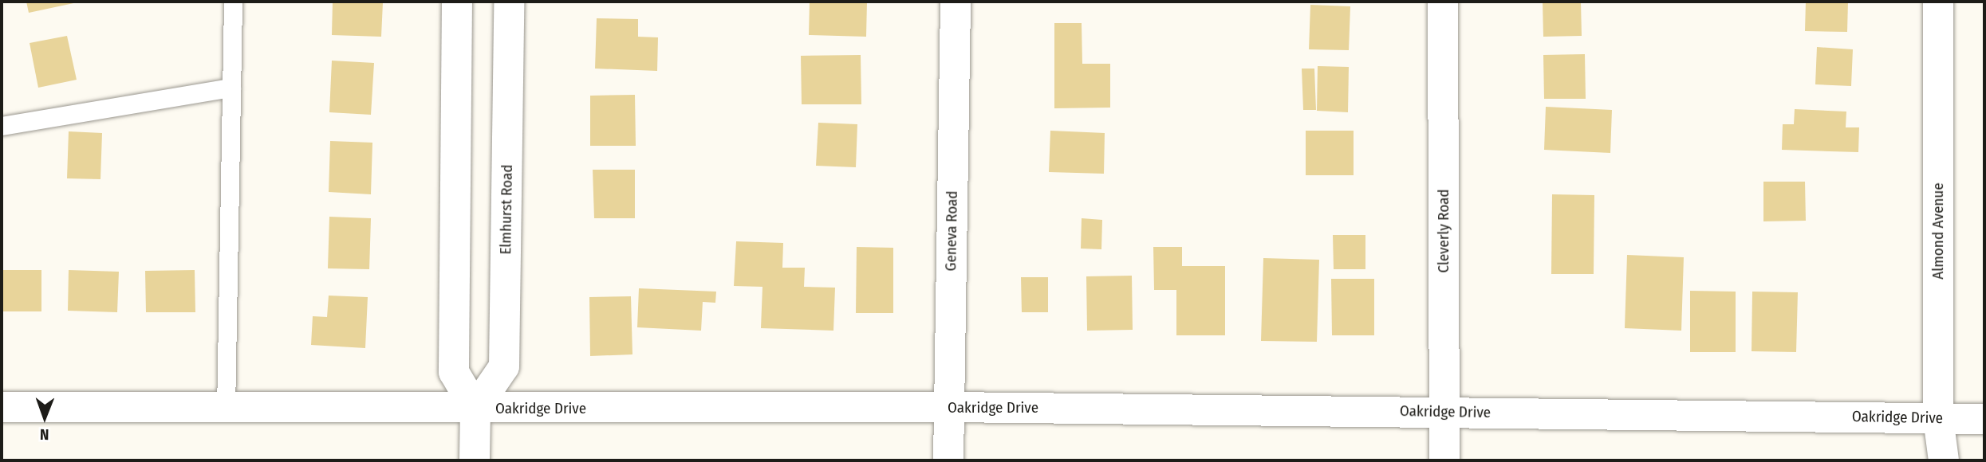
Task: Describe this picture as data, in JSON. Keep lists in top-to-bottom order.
{
  "streets": {
    "street": [
      "Elmhurst Road",
      "Geneva Road",
      "Cleverly Road",
      "Almond Avenue",
      "Oakridge Drive"
    ]
  },
  "crossings": [
    ["Elmhurst Road", "Oakridge Drive"],
    ["Geneva Road", "Oakridge Drive"],
    ["Cleverly Road", "Oakridge Drive"],
    ["Almond Avenue", "Oakridge Drive"]
  ],
  "north": "bottom"
}
